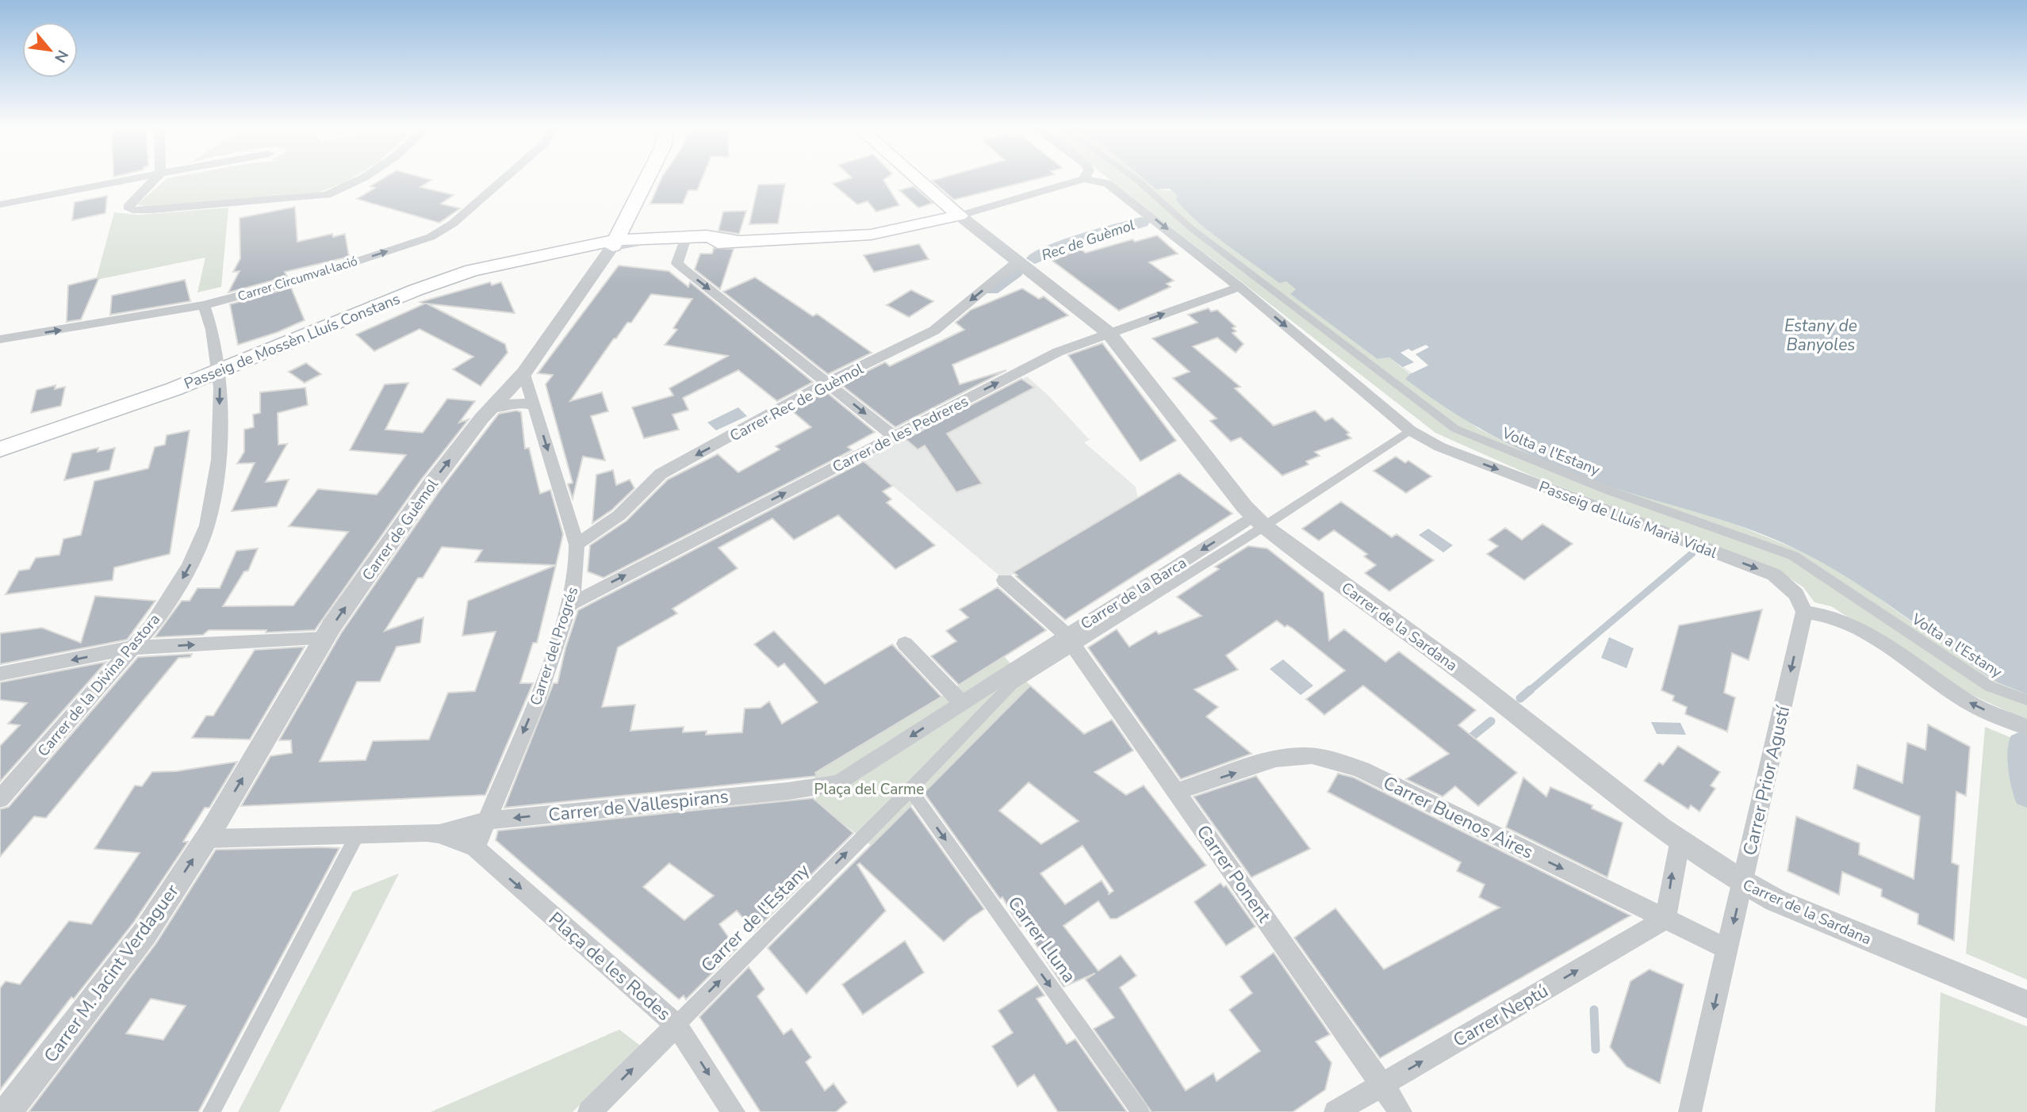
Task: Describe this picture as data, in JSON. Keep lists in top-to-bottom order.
{
  "streets": {
    "main road": ["Passeig de Mossèn Lluís Constans", "Carrer de la Sardana"],
    "street": [
      "Carrer Circumval·lació",
      "Carrer Rec de Guèmol",
      "Carrer de les Pedreres",
      "Volta a l'Estany",
      "Passeig de Lluís Marià Vidal",
      "Carrer de Guèmol",
      "Carrer de la Barca",
      "Carrer del Progrés",
      "Carrer de la Divina Pastora",
      "Carrer Prior Agustí",
      "Carrer de Vallespirans",
      "Carrer Buenos Aires",
      "Carrer Ponent",
      "Carrer de l'Estany",
      "Carrer Lluna",
      "Plaça de les Rodes",
      "Carrer M. Jacint Verdaguer",
      "Carrer Neptú"
    ]
  },
  "crossings": [
    ["Carrer Circumval·lació", "Carrer de la Divina Pastora"],
    ["Passeig de Mossèn Lluís Constans", "Carrer de Guèmol"],
    ["Passeig de Mossèn Lluís Constans", "Carrer de la Sardana"],
    ["Passeig de Mossèn Lluís Constans", "Carrer de la Divina Pastora"],
    ["Carrer Rec de Guèmol", "Carrer de la Sardana"],
    ["Carrer Rec de Guèmol", "Carrer del Progrés"],
    ["Carrer de les Pedreres", "Passeig de Lluís Marià Vidal"],
    ["Carrer de les Pedreres", "Carrer de la Sardana"],
    ["Carrer de les Pedreres", "Carrer del Progrés"],
    ["Passeig de Lluís Marià Vidal", "Carrer de la Barca"],
    ["Passeig de Lluís Marià Vidal", "Carrer Prior Agustí"],
    ["Carrer de Guèmol", "Carrer del Progrés"],
    ["Carrer de Guèmol", "Carrer de Vallespirans"],
    ["Carrer de Guèmol", "Carrer M. Jacint Verdaguer"],
    ["Carrer de la Barca", "Carrer de la Sardana"],
    ["Carrer de la Barca", "Carrer de Vallespirans"],
    ["Carrer de la Barca", "Carrer Ponent"],
    ["Carrer de la Sardana", "Carrer Prior Agustí"],
    ["Carrer del Progrés", "Carrer de Vallespirans"],
    ["Carrer del Progrés", "Plaça de les Rodes"],
    ["Carrer Prior Agustí", "Carrer Buenos Aires"],
    ["Carrer de Vallespirans", "Plaça de les Rodes"],
    ["Carrer de Vallespirans", "Carrer M. Jacint Verdaguer"],
    ["Carrer Buenos Aires", "Carrer Ponent"],
    ["Carrer Buenos Aires", "Carrer Neptú"],
    ["Carrer Ponent", "Carrer Neptú"],
    ["Carrer de l'Estany", "Carrer Lluna"],
    ["Carrer de l'Estany", "Plaça de les Rodes"]
  ],
  "one_way": [
    "Carrer Circumval·lació",
    "Carrer Rec de Guèmol",
    "Carrer de les Pedreres",
    "Passeig de Lluís Marià Vidal",
    "Carrer de Guèmol",
    "Carrer del Progrés",
    "Carrer de la Divina Pastora",
    "Carrer Prior Agustí",
    "Carrer de Vallespirans",
    "Carrer Buenos Aires",
    "Carrer de l'Estany",
    "Carrer Lluna",
    "Carrer Neptú"
  ],
  "water": ["Rec de Guèmol", "Estany de Banyoles"],
  "parks": ["Plaça del Carme"],
  "north": "bottom right"
}
